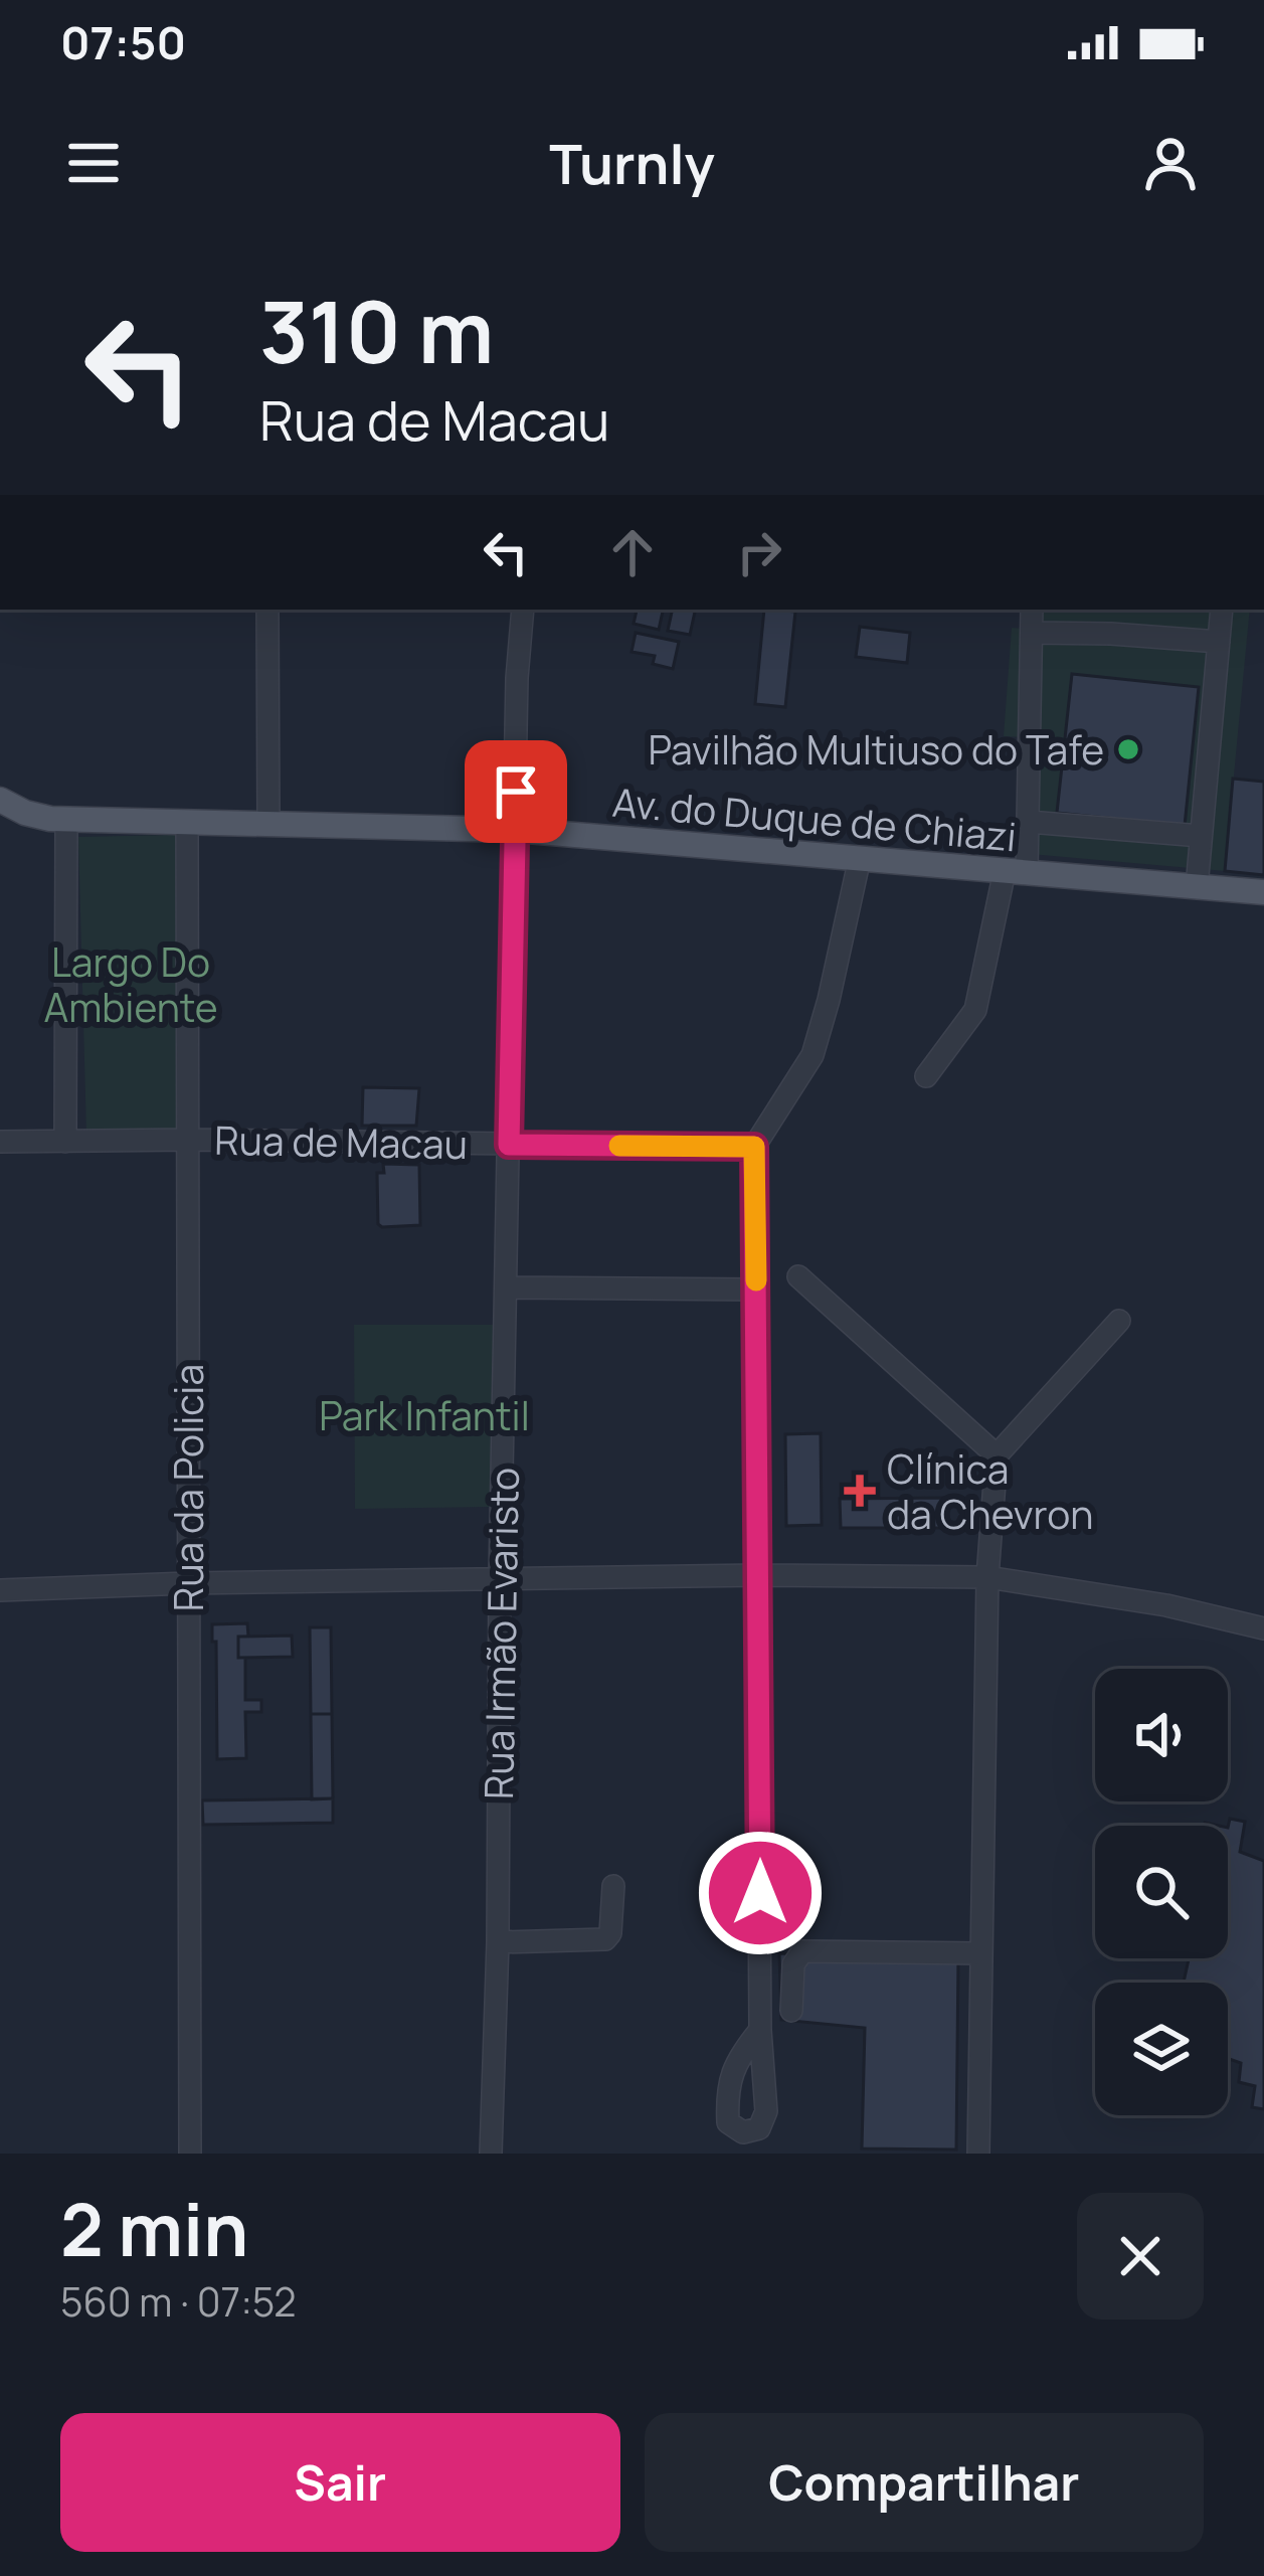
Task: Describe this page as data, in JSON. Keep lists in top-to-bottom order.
{
  "streets": {
    "main road": ["Av. do Duque de Chiazi"],
    "street": ["Rua de Macau", "Rua da Policia", "Rua Irmão Evaristo"]
  },
  "crossings": [
    ["Av. do Duque de Chiazi", "Rua da Policia"],
    ["Av. do Duque de Chiazi", "Rua Irmão Evaristo"],
    ["Rua de Macau", "Rua da Policia"],
    ["Rua de Macau", "Rua Irmão Evaristo"]
  ],
  "parks": ["Largo Do Ambiente", "Park Infantil"],
  "places": {
    "other": ["Pavilhão Multiuso do Tafe"],
    "health": ["Clínica da Chevron"]
  },
  "page": {
    "status": "07:50",
    "header": "Turnly",
    "turn": ["310 m", "Rua de Macau"],
    "heading": ["2 min", "560 m · 07:52"],
    "buttons": ["Sair", "Compartilhar"]
  }
}
